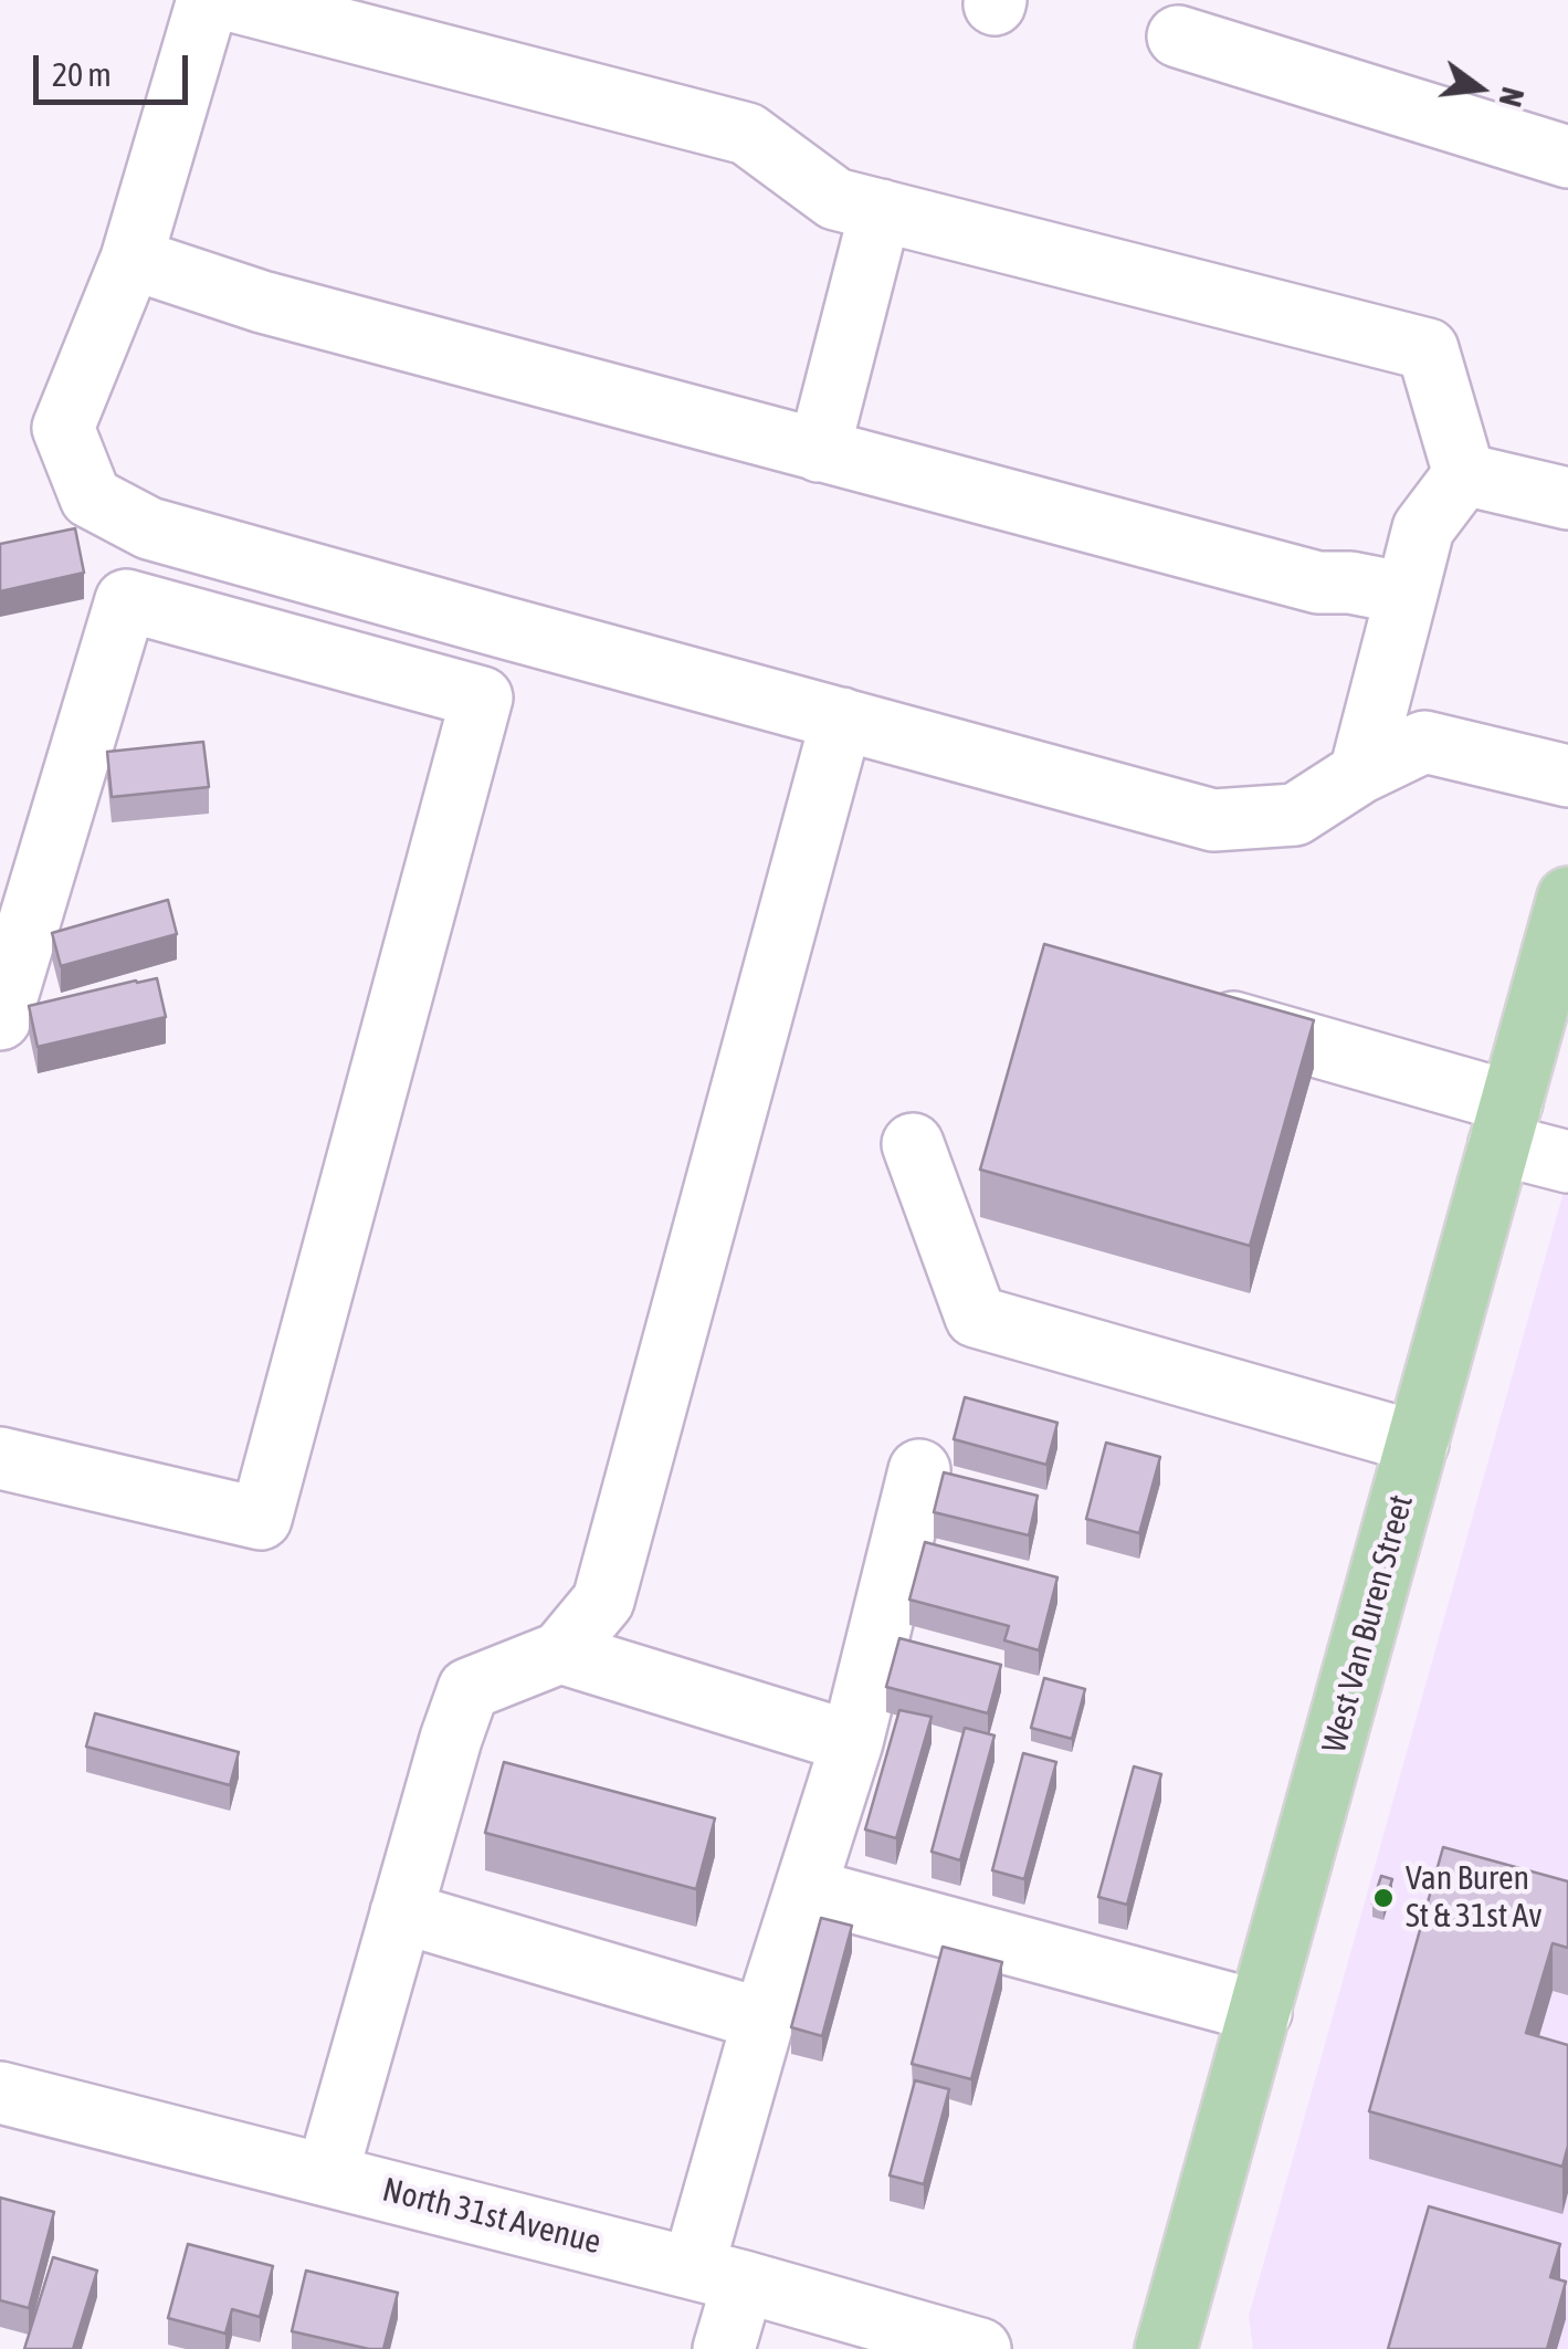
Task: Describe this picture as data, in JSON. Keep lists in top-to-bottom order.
{
  "streets": {
    "main road": ["West Van Buren Street"],
    "street": ["North 31st Avenue"]
  },
  "places": ["Van Buren St & 31st Av"],
  "scale_bar": "20 m",
  "north": "right"
}
